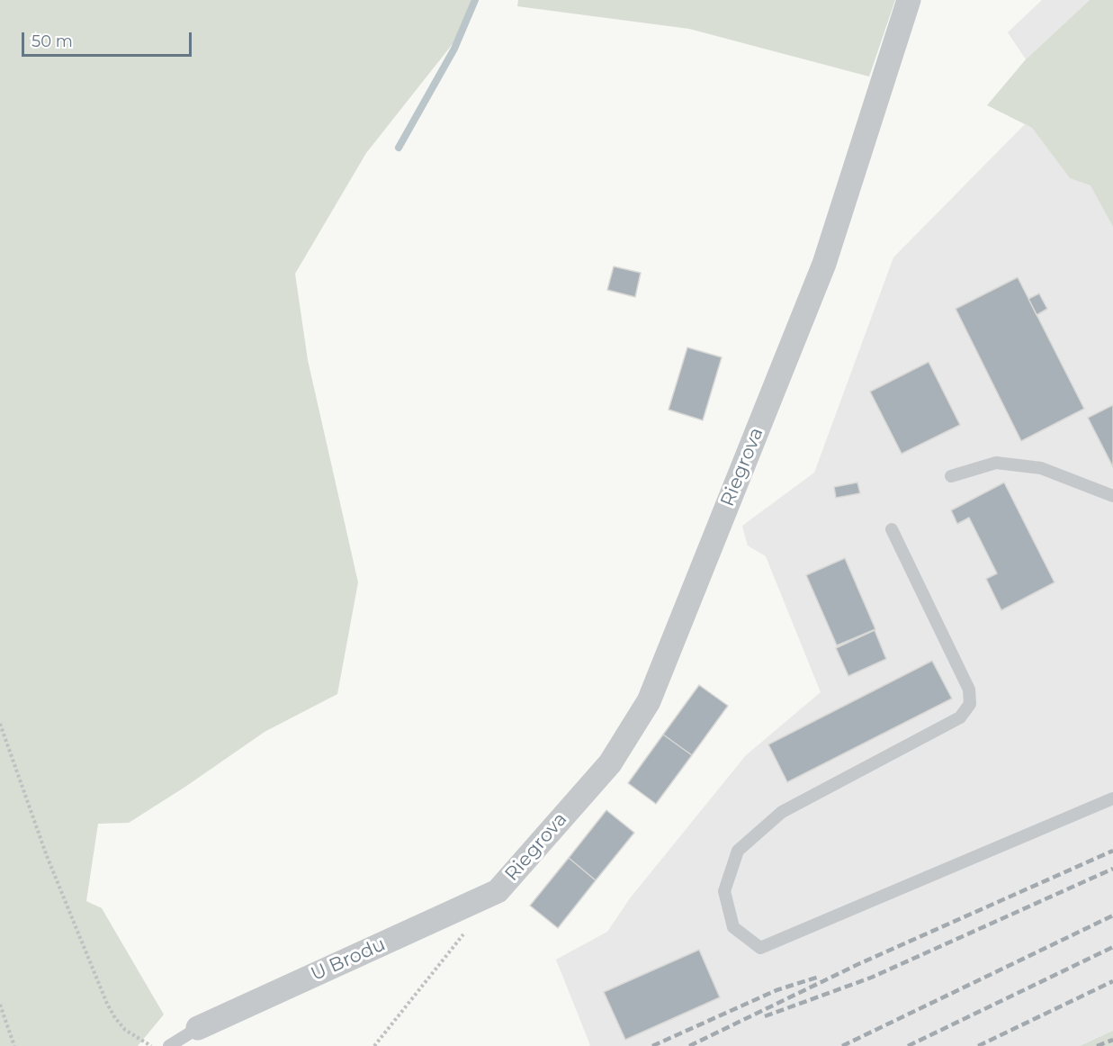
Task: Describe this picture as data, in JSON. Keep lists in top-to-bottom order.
{
  "streets": {
    "street": ["Riegrova", "U Brodu"]
  },
  "crossings": [
    ["Riegrova", "U Brodu"]
  ],
  "scale_bar": "50 m"
}
